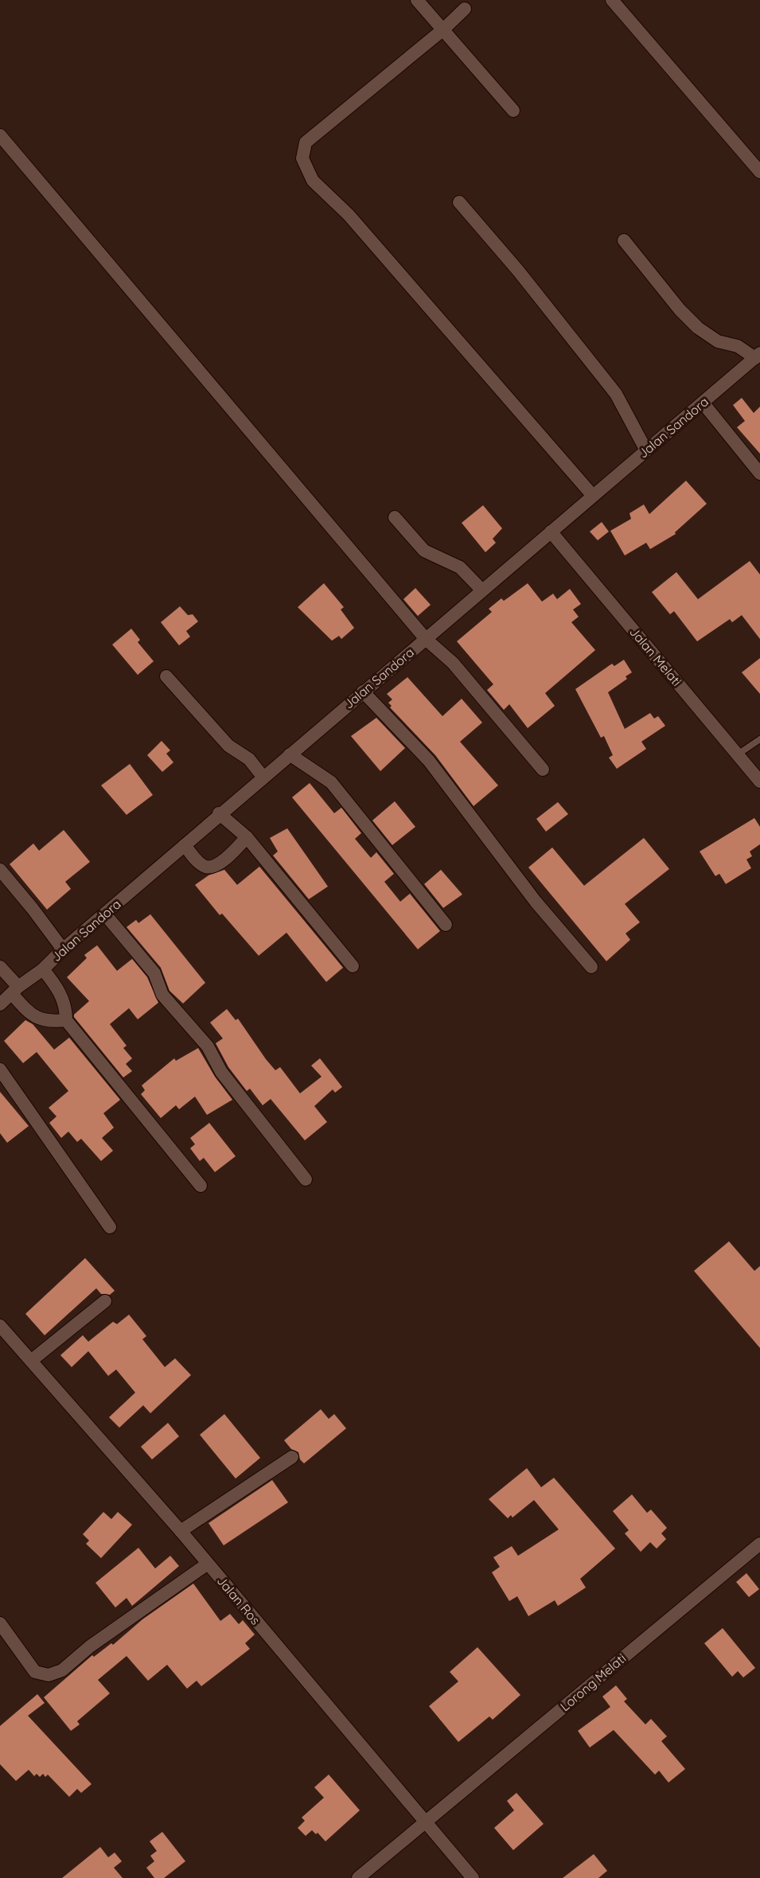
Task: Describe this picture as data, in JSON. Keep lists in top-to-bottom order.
{
  "streets": {
    "street": [
      "Jalan Sandora",
      "Jalan Melati",
      "Jalan Ros",
      "Lorong Melati"
    ]
  },
  "crossings": [
    ["Jalan Sandora", "Jalan Melati"],
    ["Jalan Ros", "Lorong Melati"]
  ]
}
